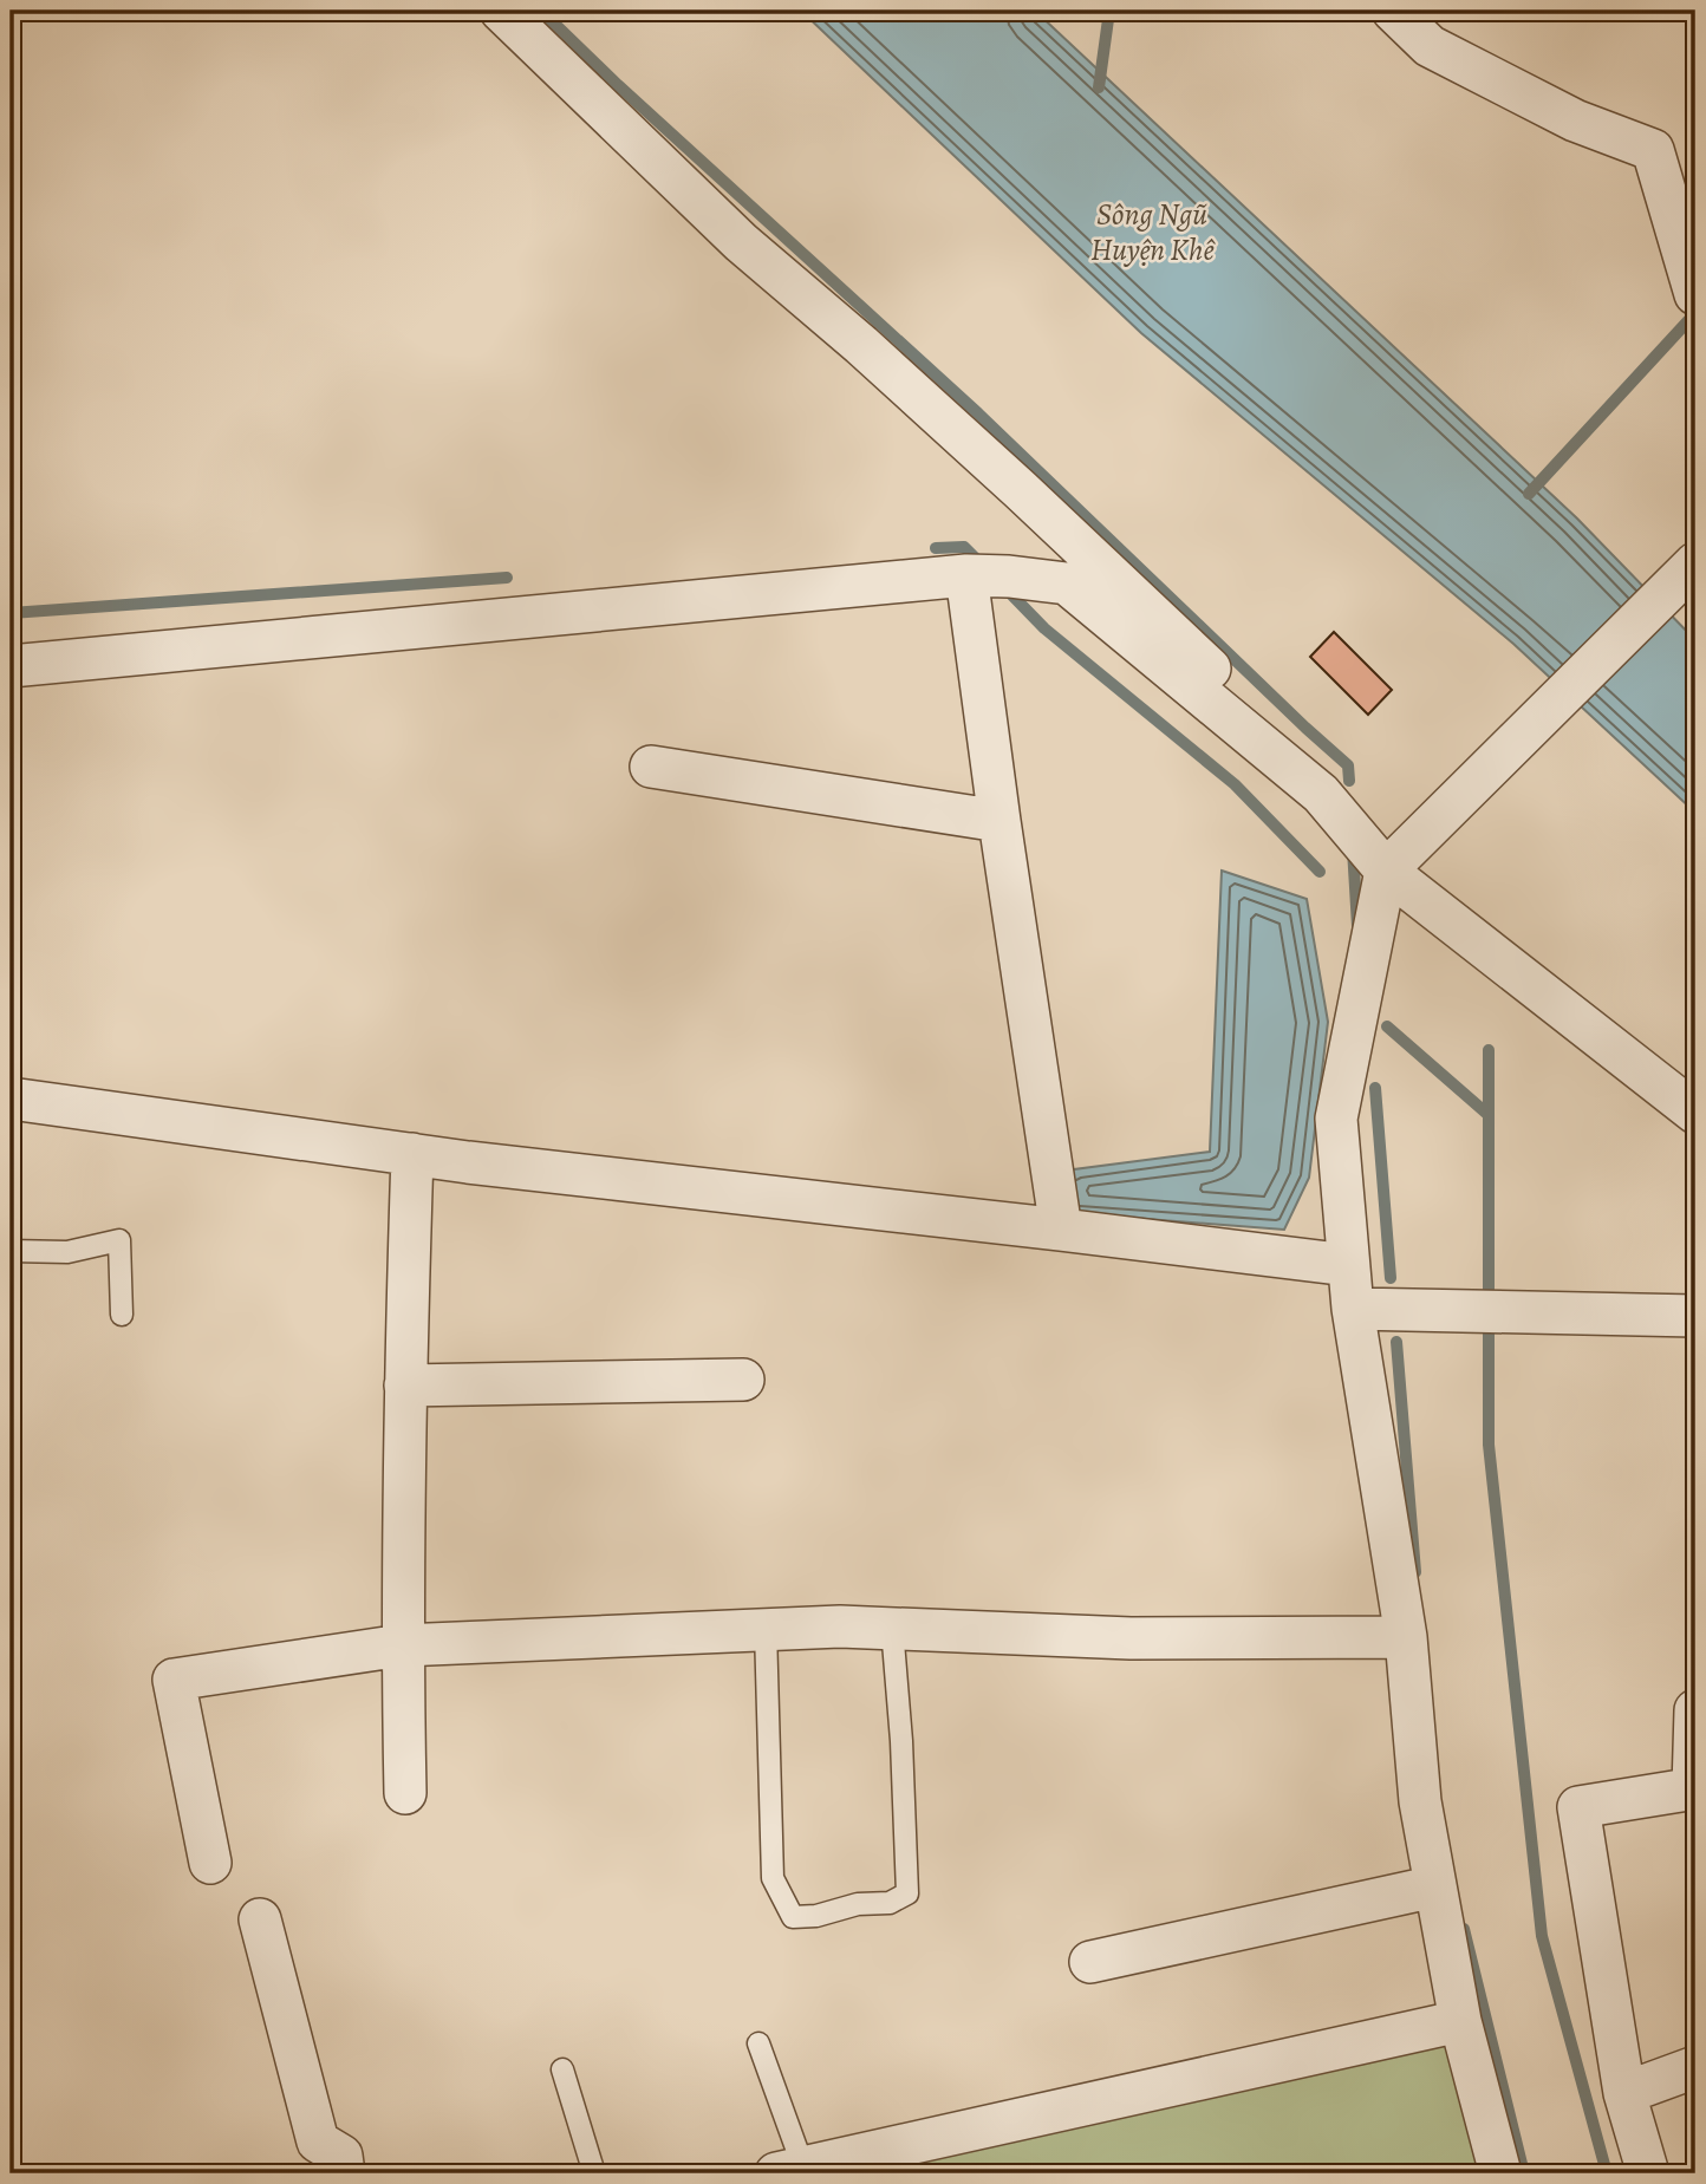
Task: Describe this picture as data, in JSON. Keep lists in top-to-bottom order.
{
  "water": ["Sông Ngũ Huyện Khê"]
}
